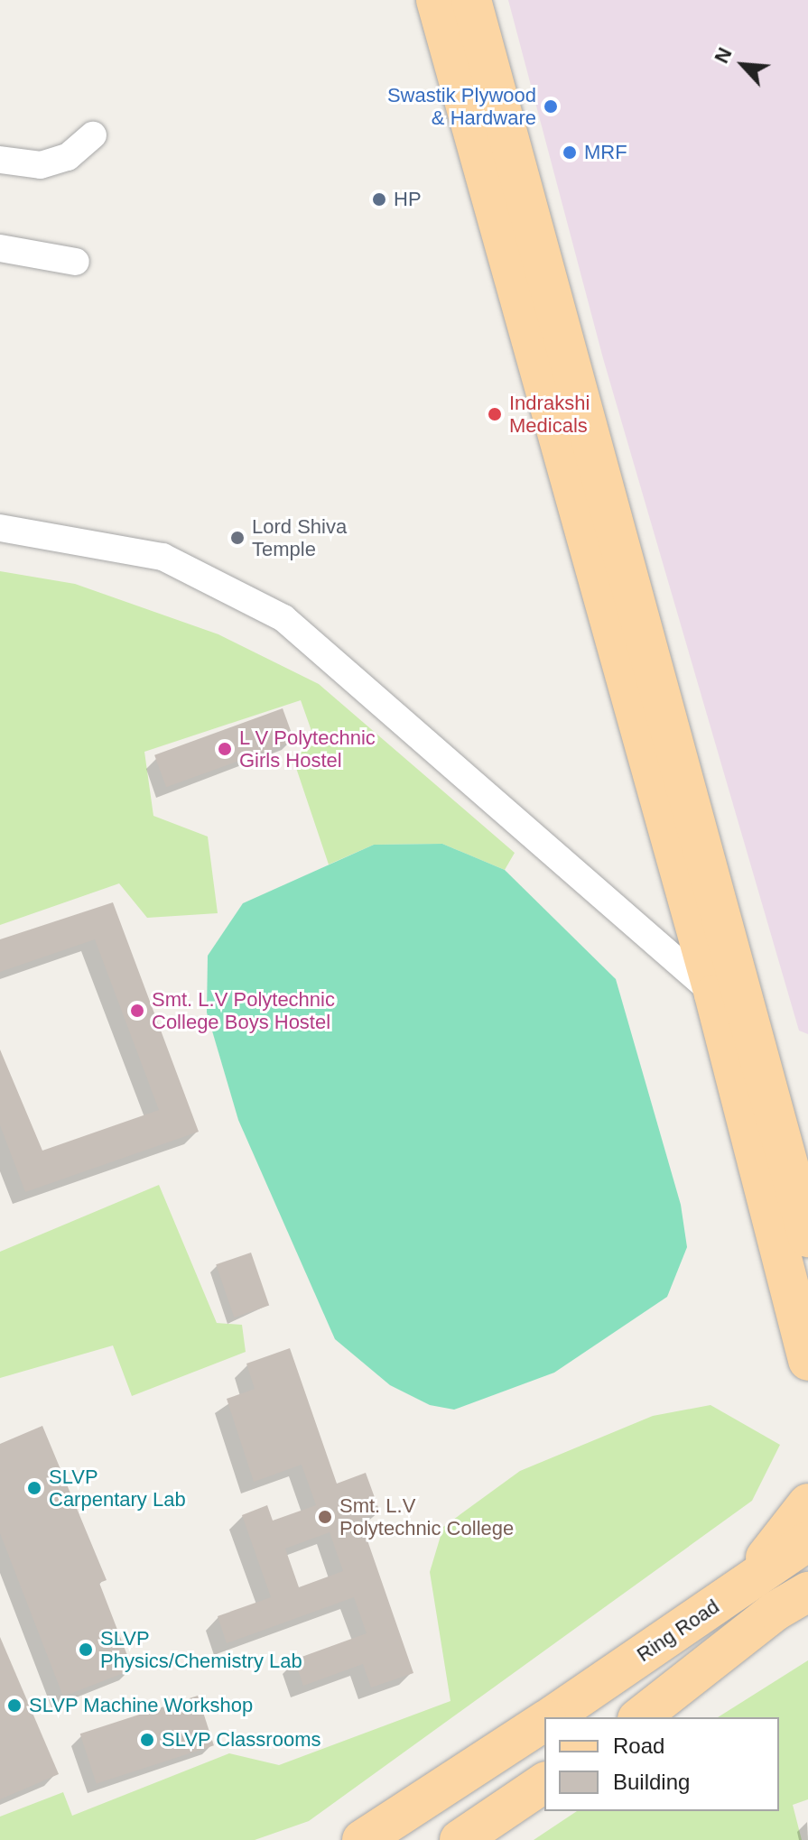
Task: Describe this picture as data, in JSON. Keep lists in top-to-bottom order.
{
  "streets": {
    "main road": ["Ring Road"]
  },
  "places": [
    "Swastik Plywood & Hardware",
    "MRF",
    "HP",
    "Indrakshi Medicals",
    "Lord Shiva Temple",
    "L V Polytechnic Girls Hostel",
    "Smt. L.V Polytechnic College Boys Hostel",
    "SLVP Carpentary Lab",
    "Smt. L.V Polytechnic College",
    "SLVP Physics/Chemistry Lab",
    "SLVP Machine Workshop",
    "SLVP Classrooms"
  ],
  "legend": ["Road", "Building"],
  "north": "top left"
}
